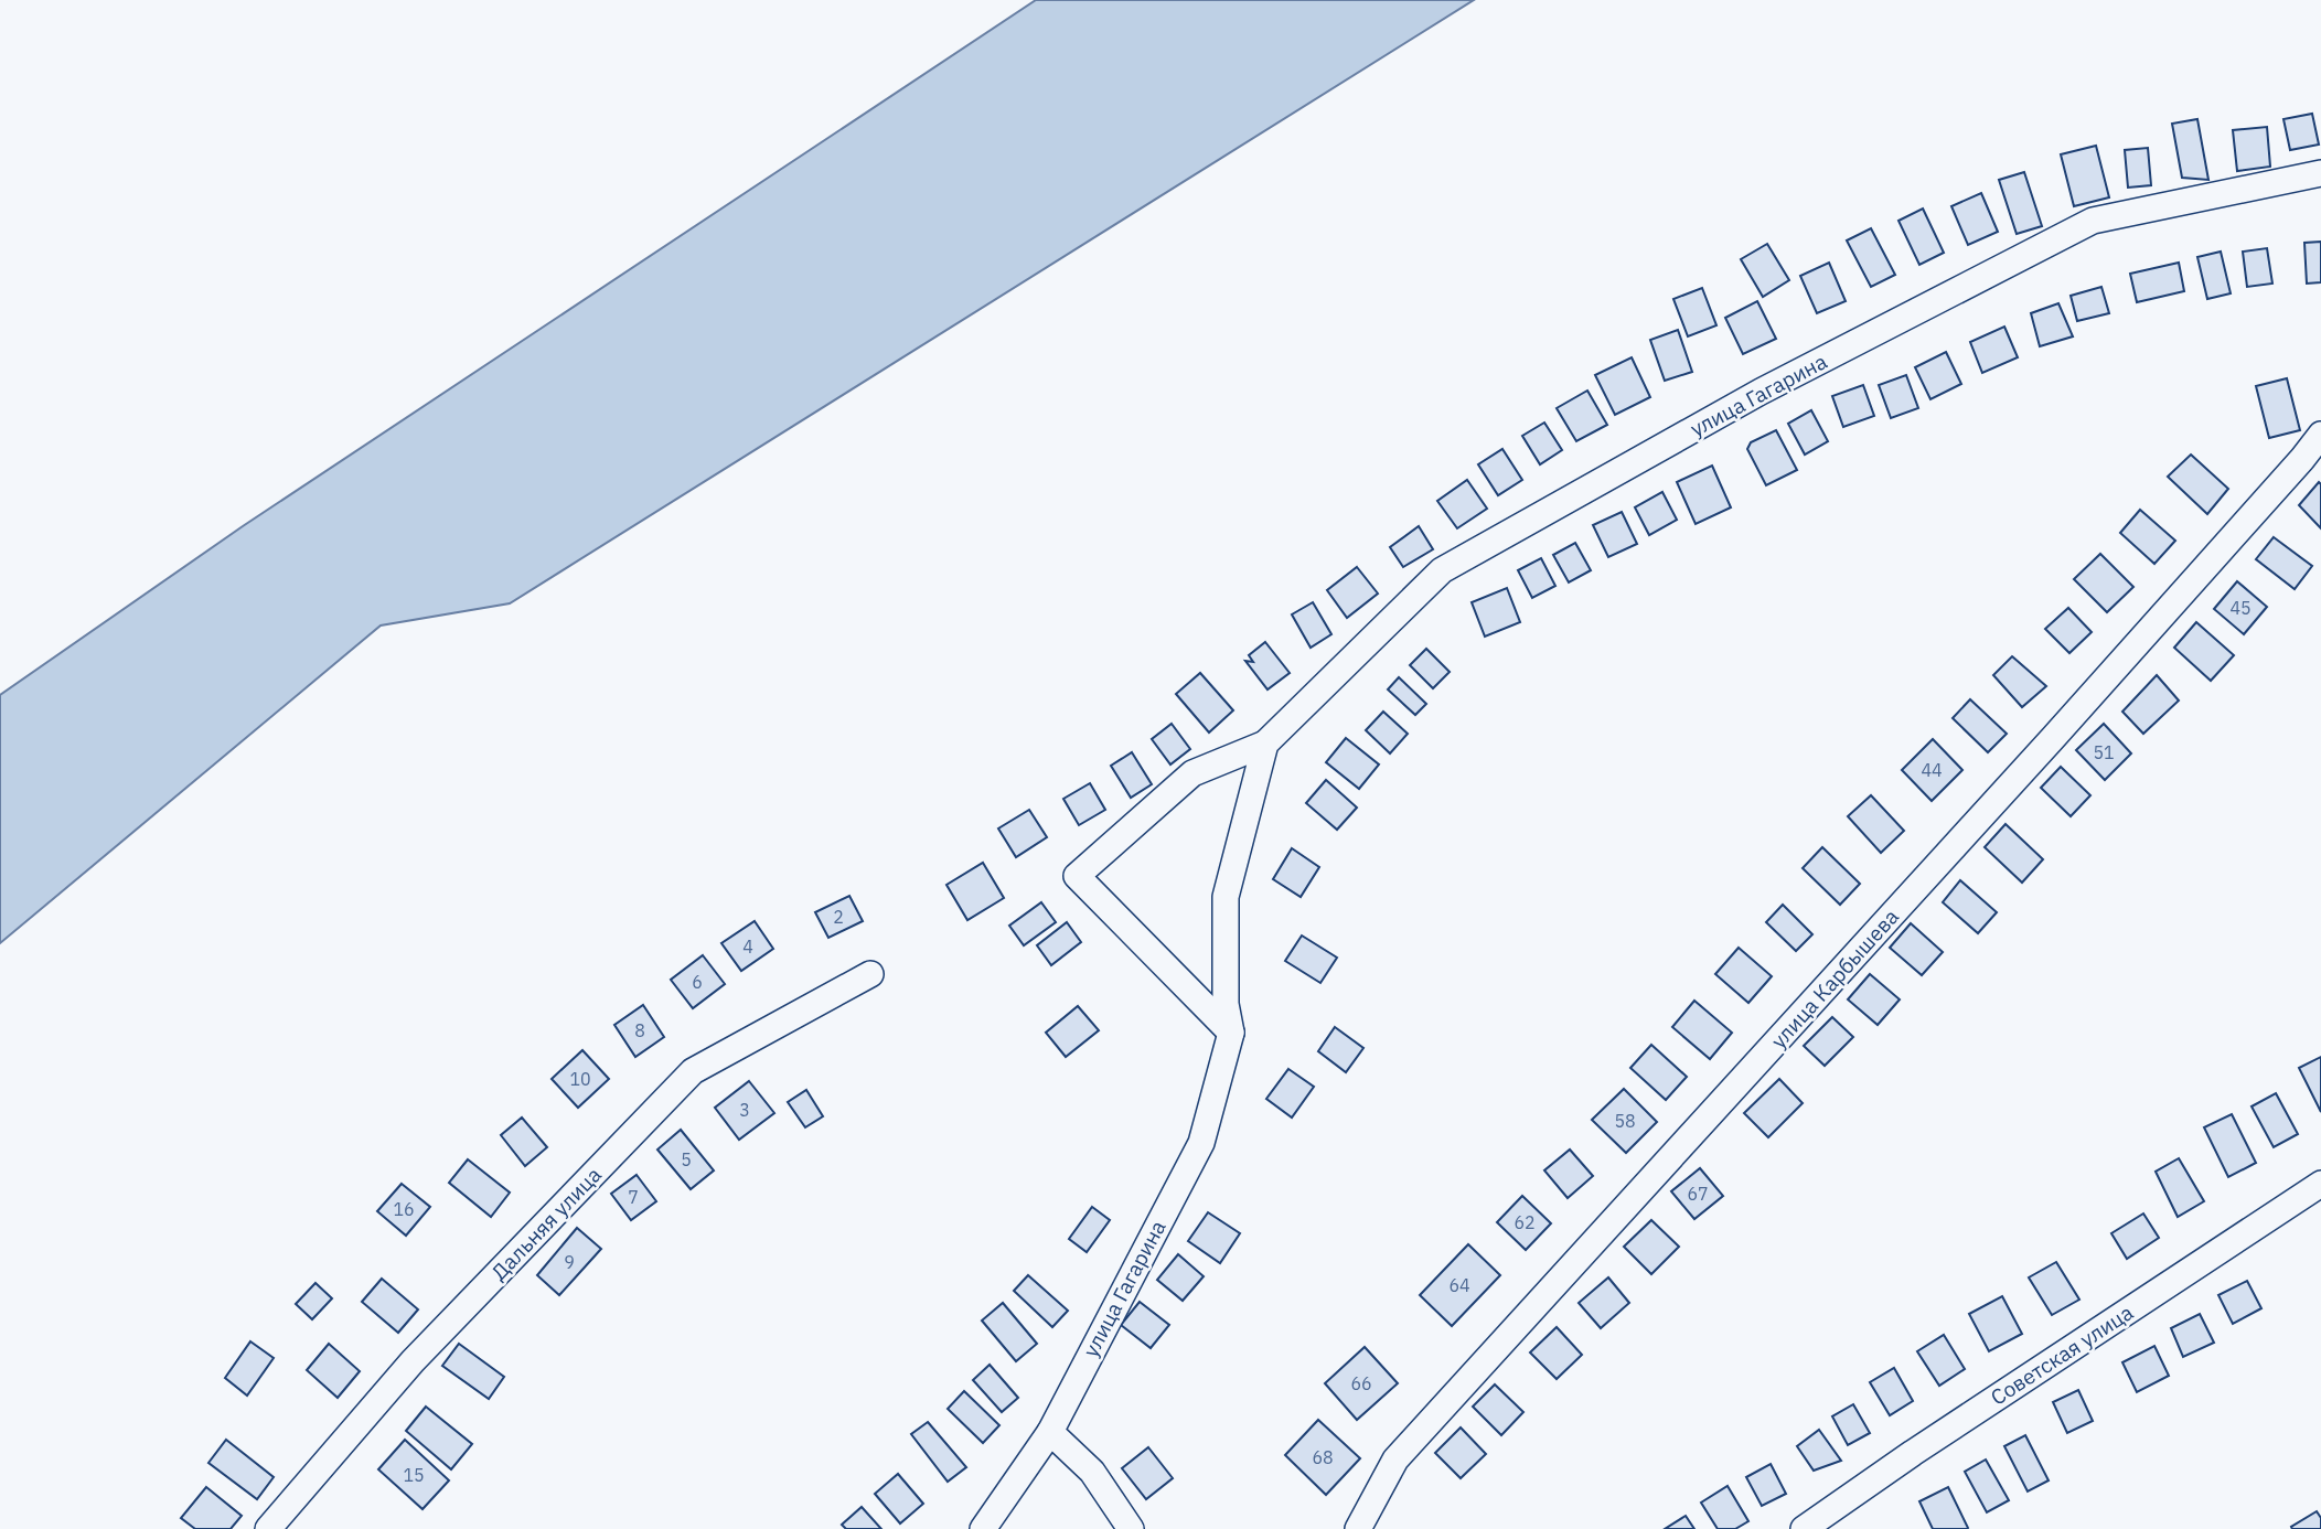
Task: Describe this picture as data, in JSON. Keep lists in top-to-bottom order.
{
  "streets": {
    "street": [
      "улица Гагарина",
      "улица Карбышева",
      "Дальняя улица",
      "Советская улица"
    ]
  },
  "house_numbers": [
    "45",
    "51",
    "44",
    "2",
    "4",
    "6",
    "8",
    "10",
    "3",
    "58",
    "5",
    "67",
    "7",
    "16",
    "62",
    "9",
    "64",
    "66",
    "68",
    "15"
  ]
}
